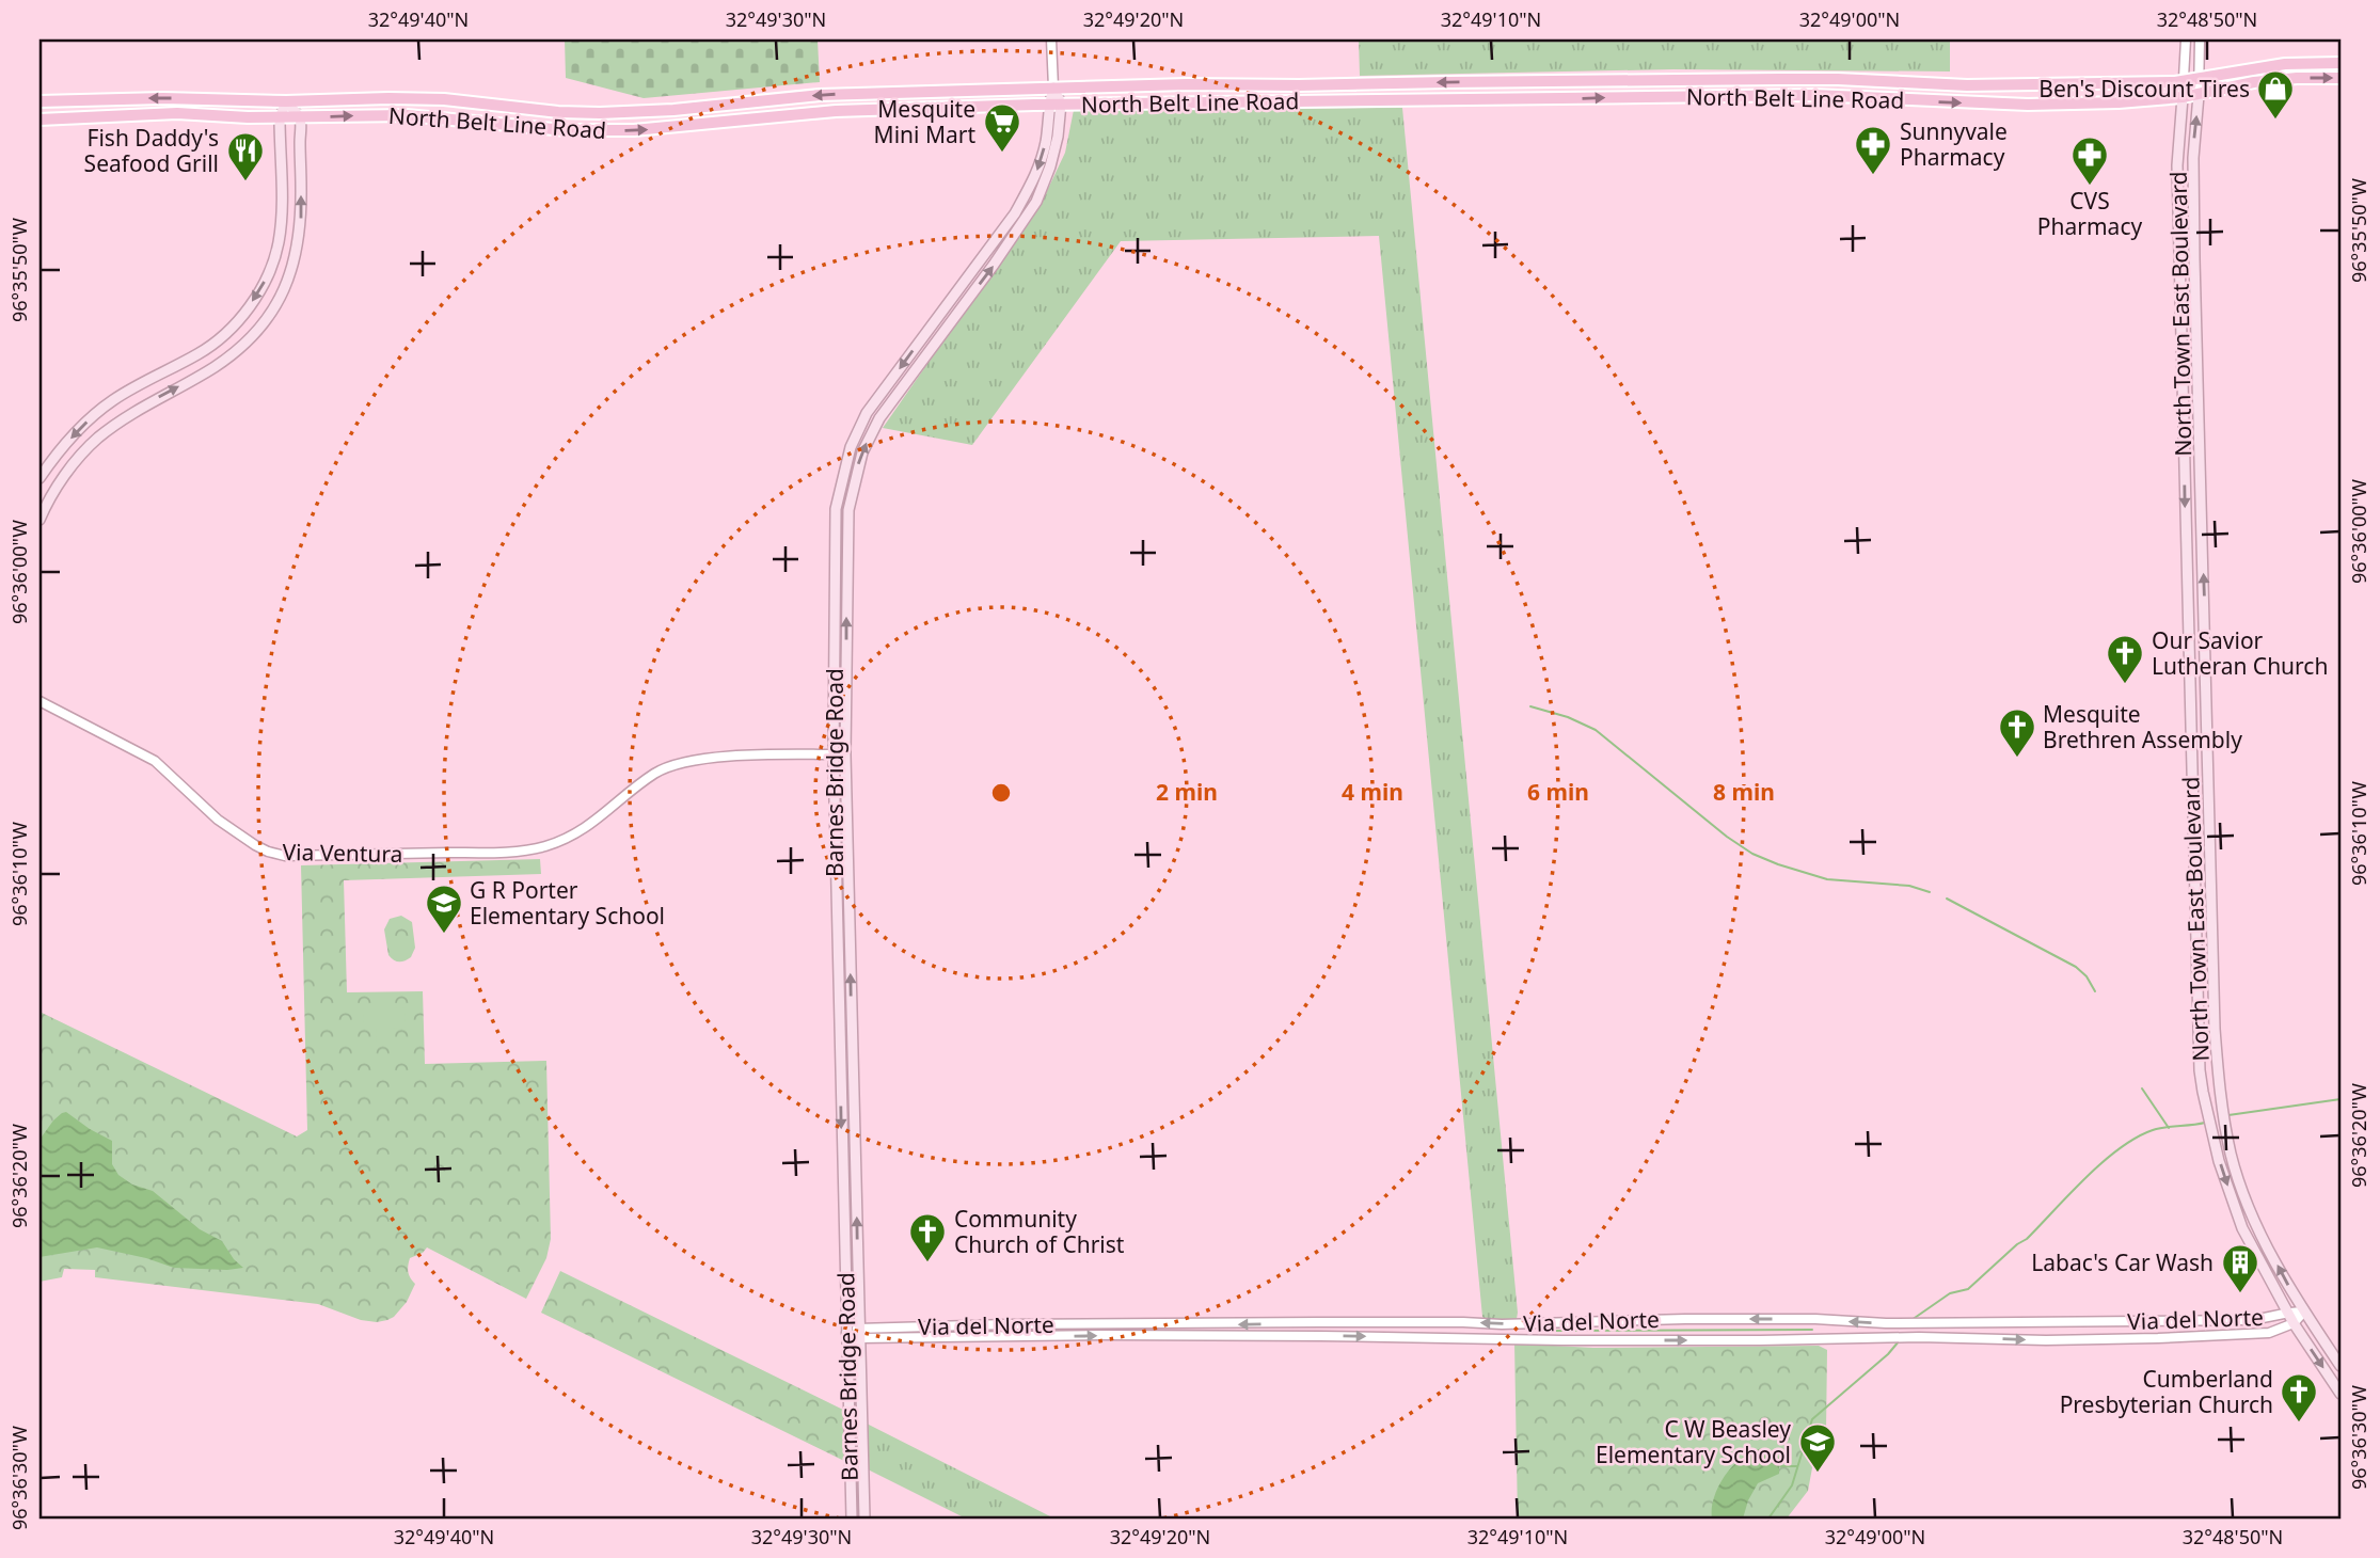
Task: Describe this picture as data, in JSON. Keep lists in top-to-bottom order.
{
  "streets": {
    "main road": ["North Belt Line Road", "North Town East Boulevard", "Barnes Bridge Road"],
    "street": ["Via Ventura", "Via del Norte"]
  },
  "crossings": [
    ["North Belt Line Road", "North Town East Boulevard"],
    ["North Belt Line Road", "Barnes Bridge Road"],
    ["North Town East Boulevard", "Via del Norte"],
    ["Barnes Bridge Road", "Via Ventura"],
    ["Barnes Bridge Road", "Via del Norte"]
  ],
  "places": {
    "shop": ["Ben's Discount Tires"],
    "supermarket": ["Mesquite Mini Mart"],
    "pharmacy": ["Sunnyvale Pharmacy", "CVS Pharmacy"],
    "restaurant": ["Fish Daddy's Seafood Grill"],
    "church": [
      "Our Savior Lutheran Church",
      "Mesquite Brethren Assembly",
      "Community Church of Christ",
      "Cumberland Presbyterian Church"
    ],
    "school or university": ["G R Porter Elementary School", "C W Beasley Elementary School"],
    "building": ["Labac's Car Wash"]
  },
  "coordinates": [
    "32°49'40\"N",
    "32°49'30\"N",
    "32°49'20\"N",
    "32°49'10\"N",
    "32°49'00\"N",
    "32°48'50\"N",
    "96°35'50\"W",
    "96°36'00\"W",
    "96°36'10\"W",
    "96°36'20\"W",
    "96°36'30\"W"
  ],
  "rings": [
    "2 min",
    "4 min",
    "6 min",
    "8 min"
  ]
}
